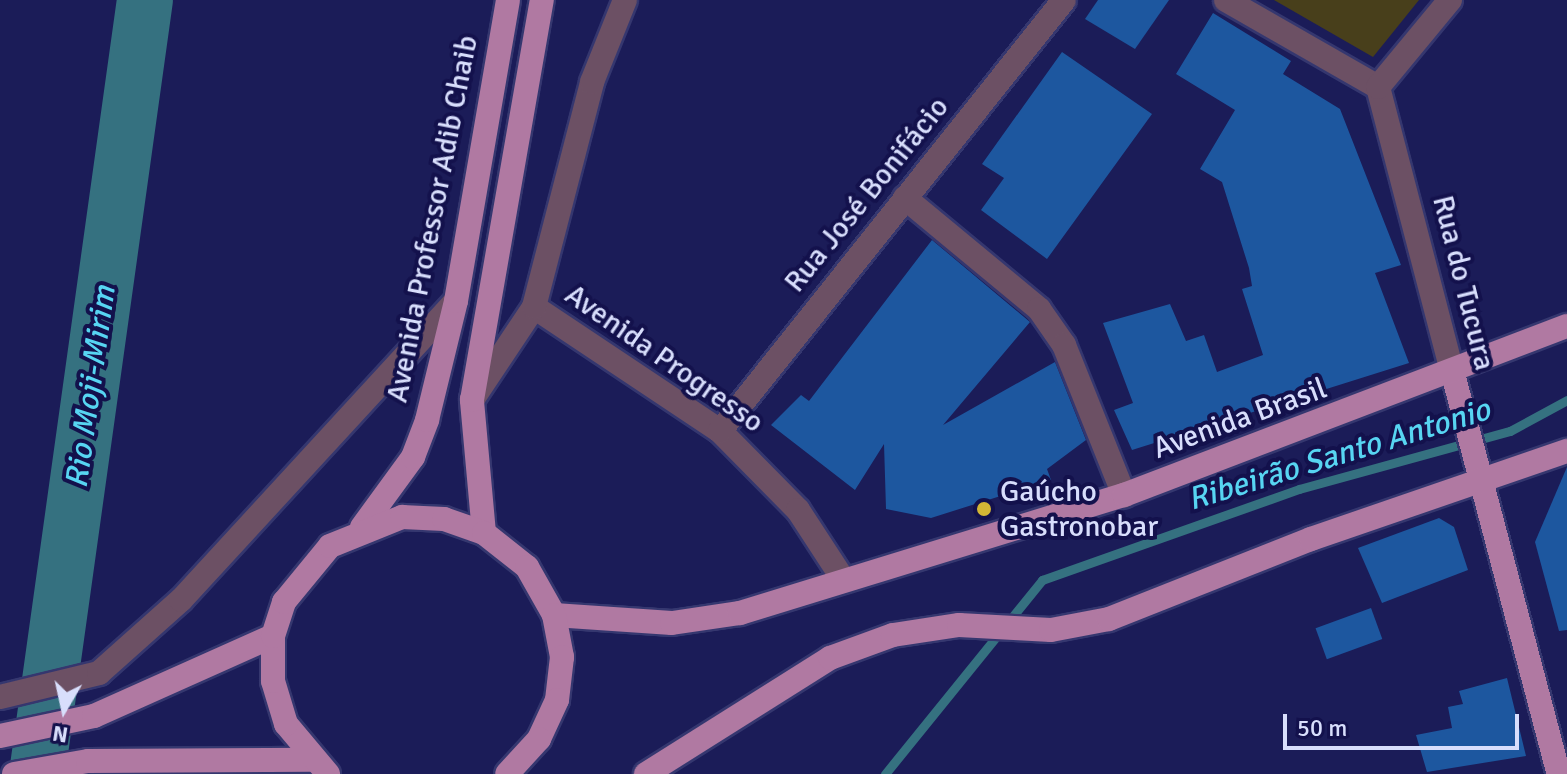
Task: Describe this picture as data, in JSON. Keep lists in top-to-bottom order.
{
  "streets": {
    "main road": ["Avenida Professor Adib Chaib", "Rua do Tucura", "Avenida Brasil"],
    "street": ["Rua José Bonifácio", "Avenida Progresso"]
  },
  "crossings": [
    ["Rua José Bonifácio", "Avenida Progresso"],
    ["Rua do Tucura", "Avenida Brasil"],
    ["Avenida Progresso", "Avenida Brasil"]
  ],
  "water": ["Rio Moji-Mirim", "Ribeirão Santo Antonio"],
  "places": ["Gaúcho Gastronobar"],
  "scale_bar": "50 m",
  "north": "bottom"
}
